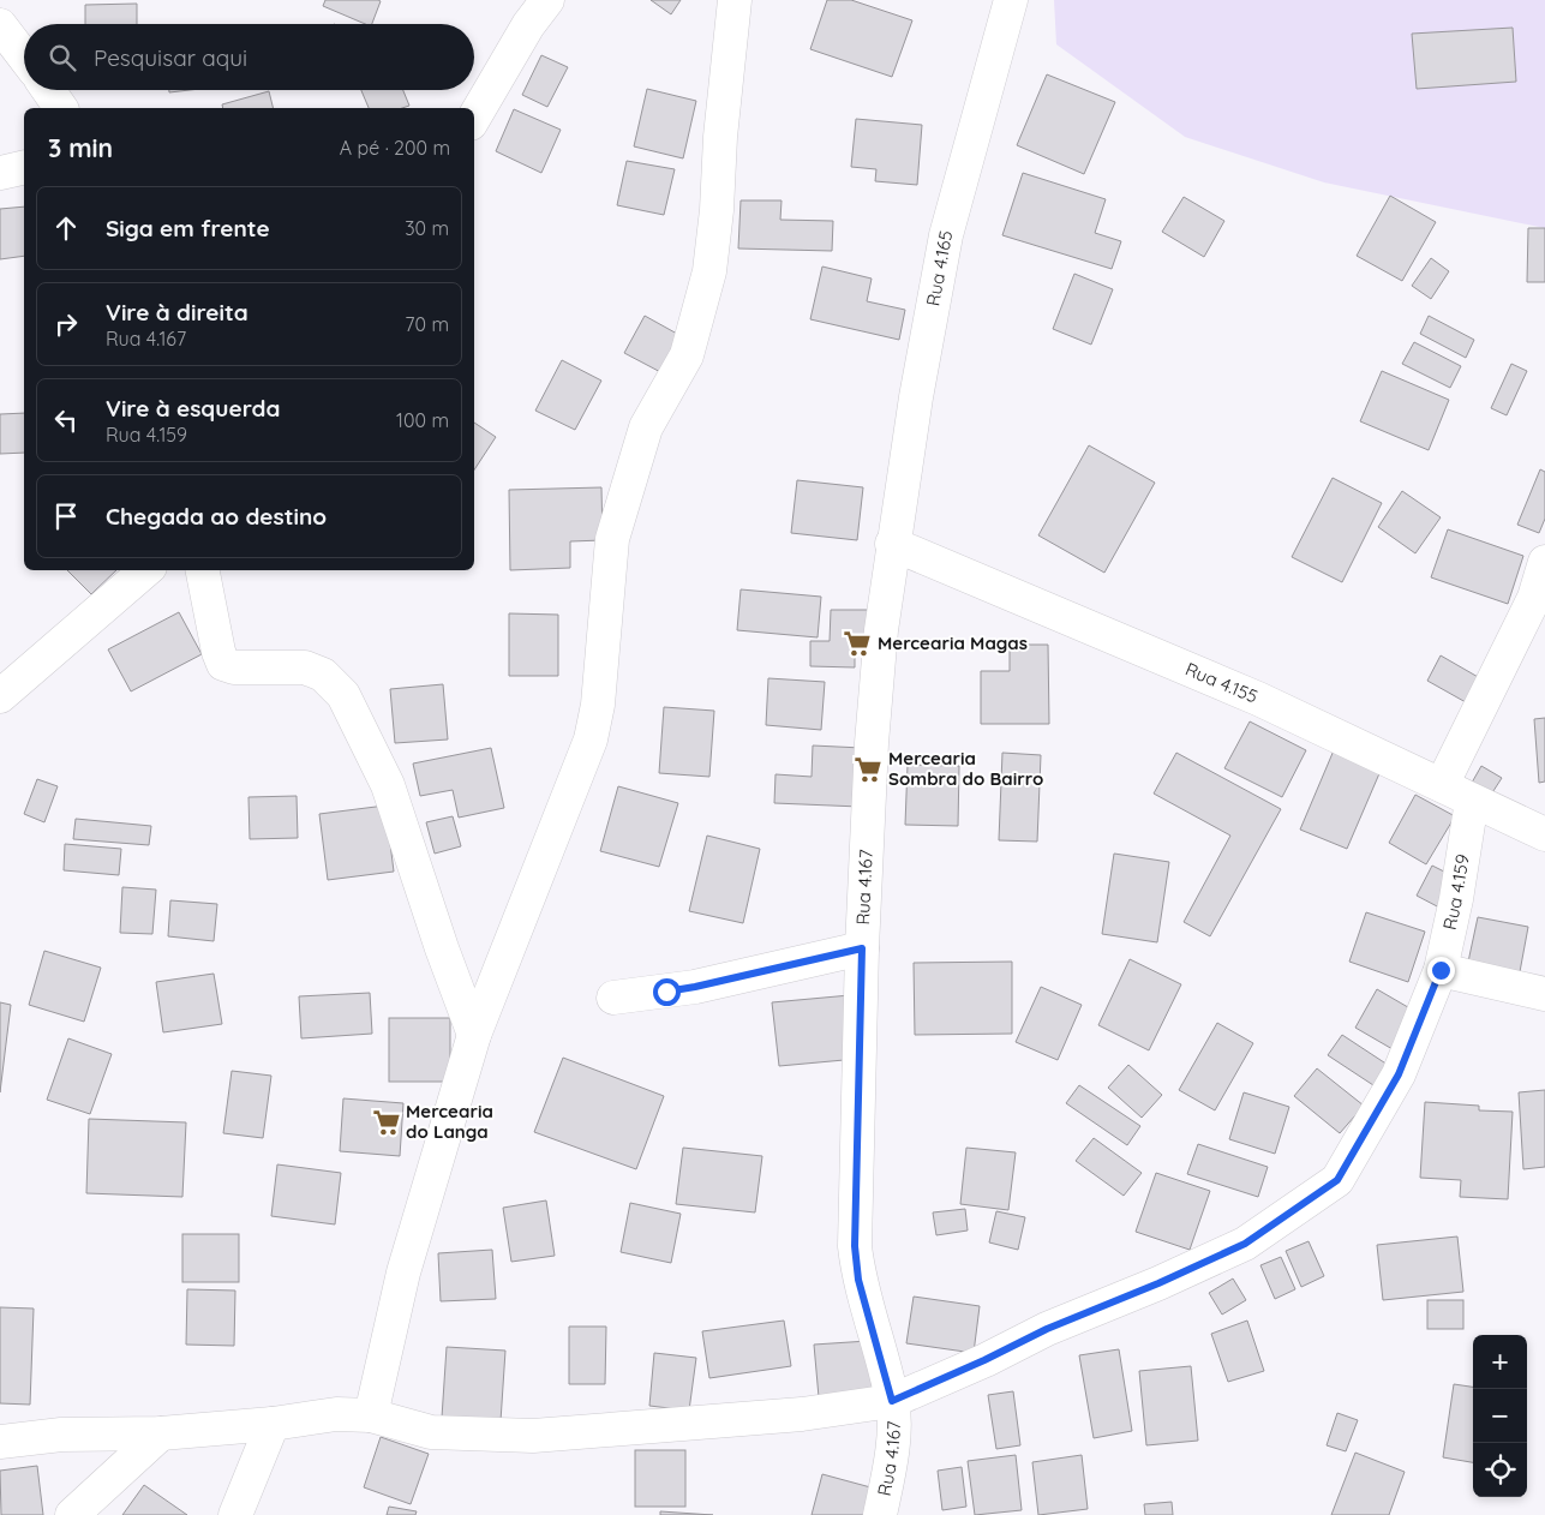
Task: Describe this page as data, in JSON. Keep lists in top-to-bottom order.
{
  "streets": {
    "street": [
      "Rua 4.165",
      "Rua 4.155",
      "Rua 4.167",
      "Rua 4.159"
    ]
  },
  "crossings": [
    ["Rua 4.165", "Rua 4.155"],
    ["Rua 4.165", "Rua 4.167"],
    ["Rua 4.155", "Rua 4.167"],
    ["Rua 4.155", "Rua 4.159"],
    ["Rua 4.167", "Rua 4.159"]
  ],
  "places": {
    "supermarket": ["Mercearia Magas", "Mercearia Sombra do Bairro", "Mercearia do Langa"]
  },
  "page": {
    "search": "Pesquisar aqui",
    "heading": ["3 min", "A pé · 200 m"],
    "list": [
      ["Siga em frente", "30 m"],
      ["Vire à direita", "Rua 4.167", "70 m"],
      ["Vire à esquerda", "Rua 4.159", "100 m"],
      "Chegada ao destino"
    ],
    "map_buttons": ["+", "−"]
  }
}
